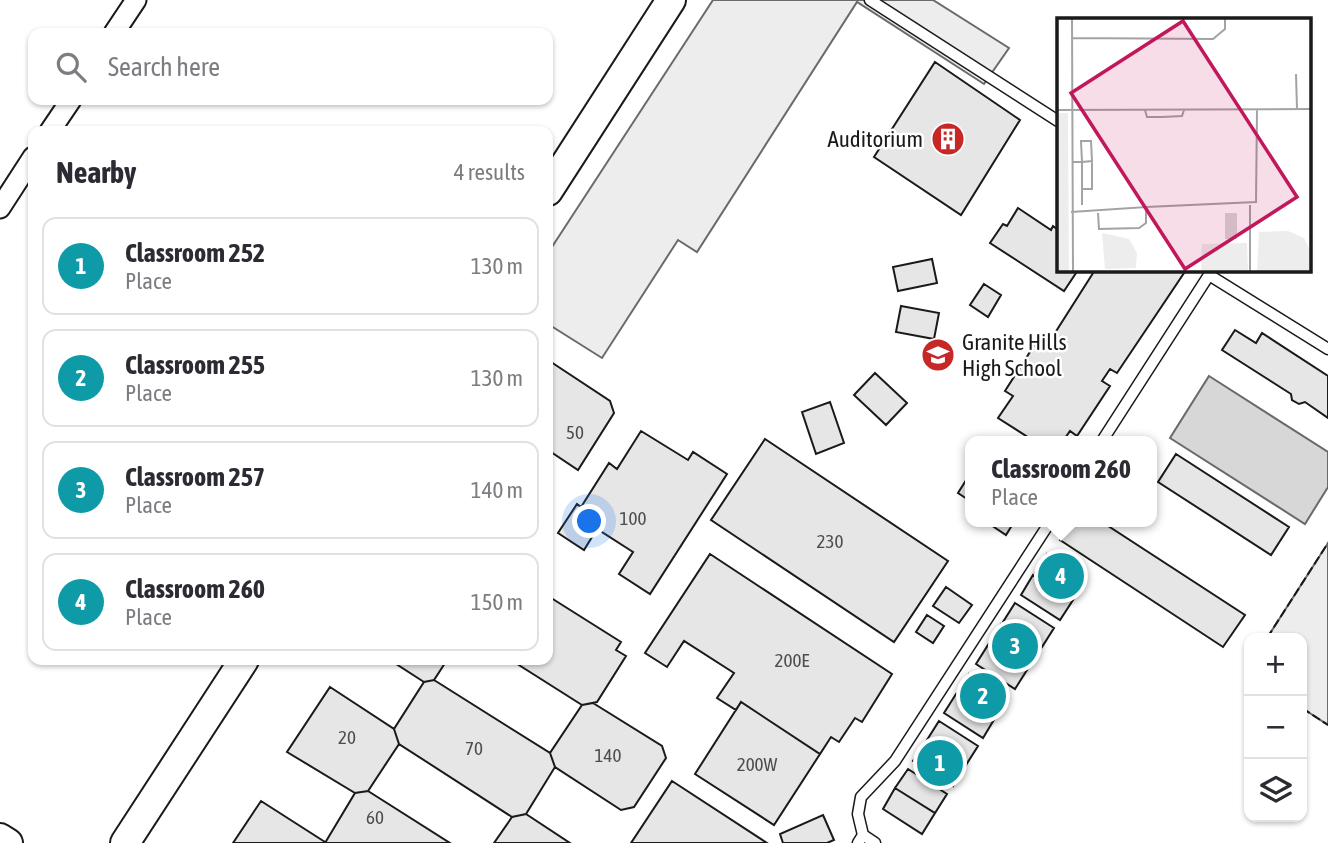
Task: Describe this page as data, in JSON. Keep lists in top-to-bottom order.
{
  "places": {
    "building": ["Auditorium"],
    "school or university": ["Granite Hills High School"]
  },
  "house_numbers": [
    "50",
    "100",
    "230",
    "200E",
    "20",
    "70",
    "140",
    "200W",
    "60"
  ],
  "page": {
    "search": "Search here",
    "heading": ["Nearby", "4 results"],
    "list": [
      {
        "mark": "1",
        "name": "Classroom 252",
        "note": "Place",
        "value": "130 m"
      },
      {
        "mark": "2",
        "name": "Classroom 255",
        "note": "Place",
        "value": "130 m"
      },
      {
        "mark": "3",
        "name": "Classroom 257",
        "note": "Place",
        "value": "140 m"
      },
      {
        "mark": "4",
        "name": "Classroom 260",
        "note": "Place",
        "value": "150 m"
      }
    ],
    "popup": ["Classroom 260", "Place"],
    "pins": [
      "4",
      "3",
      "2",
      "1"
    ],
    "map_buttons": ["+", "−"]
  }
}
